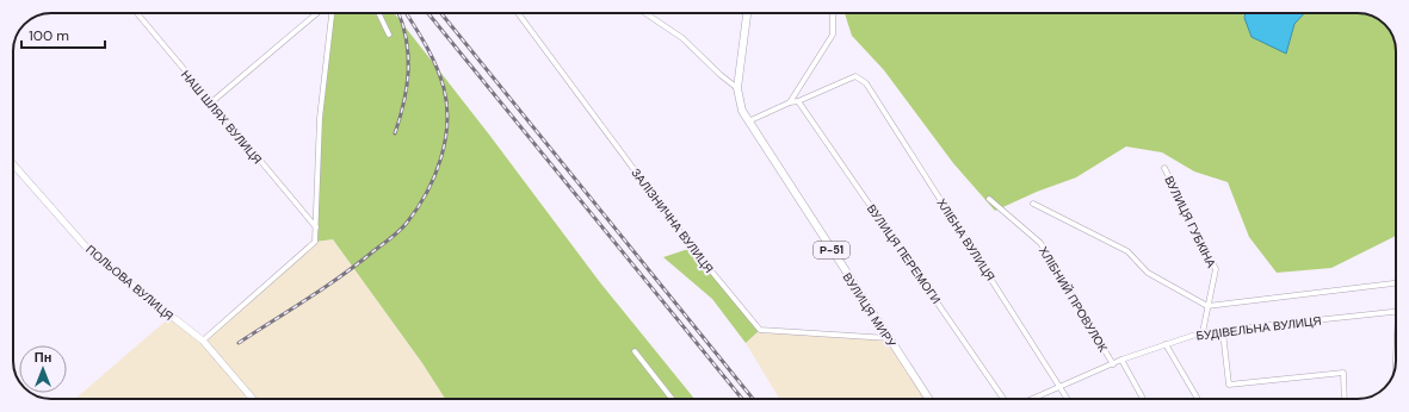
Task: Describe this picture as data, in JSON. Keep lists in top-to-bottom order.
{
  "streets": {
    "main road": ["Р-51", "ПОЛЬОВА ВУЛИЦЯ", "ВУЛИЦЯ МИРУ"],
    "street": [
      "НАШ ШЛЯХ ВУЛИЦЯ",
      "ЗАЛІЗНИЧНА ВУЛИЦЯ",
      "ВУЛИЦЯ ГУБКІНА",
      "ХЛІБНА ВУЛИЦЯ",
      "ВУЛИЦЯ ПЕРЕМОГИ",
      "ХЛІБНИЙ ПРОВУЛОК",
      "БУДІВЕЛЬНА ВУЛИЦЯ"
    ]
  },
  "crossings": [
    ["ЗАЛІЗНИЧНА ВУЛИЦЯ", "ВУЛИЦЯ МИРУ"],
    ["ВУЛИЦЯ ГУБКІНА", "БУДІВЕЛЬНА ВУЛИЦЯ"],
    ["ХЛІБНА ВУЛИЦЯ", "ВУЛИЦЯ ПЕРЕМОГИ"],
    ["ХЛІБНА ВУЛИЦЯ", "БУДІВЕЛЬНА ВУЛИЦЯ"],
    ["Р-51", "ВУЛИЦЯ МИРУ"],
    ["ХЛІБНИЙ ПРОВУЛОК", "БУДІВЕЛЬНА ВУЛИЦЯ"]
  ],
  "scale_bar": "100 m",
  "north": "top"
}
